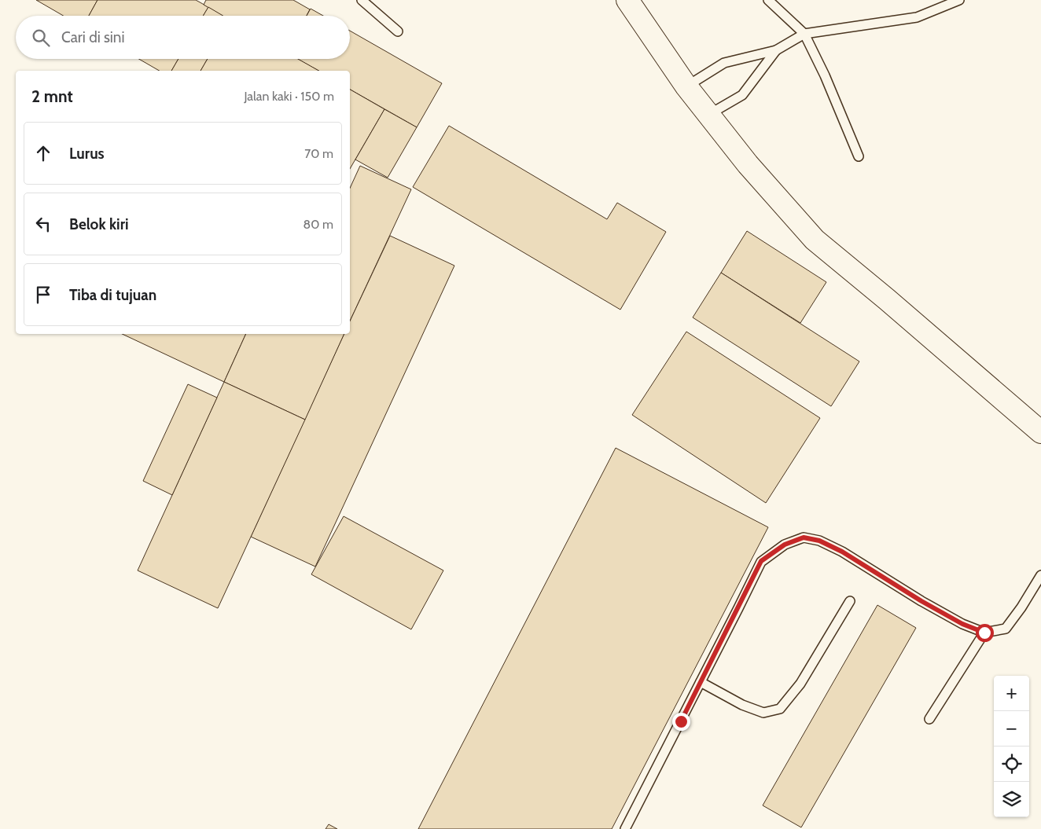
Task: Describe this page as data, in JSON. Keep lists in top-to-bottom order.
{
  "page": {
    "search": "Cari di sini",
    "heading": ["2 mnt", "Jalan kaki · 150 m"],
    "list": [
      ["Lurus", "70 m"],
      ["Belok kiri", "80 m"],
      "Tiba di tujuan"
    ],
    "map_buttons": ["+", "−"]
  }
}
